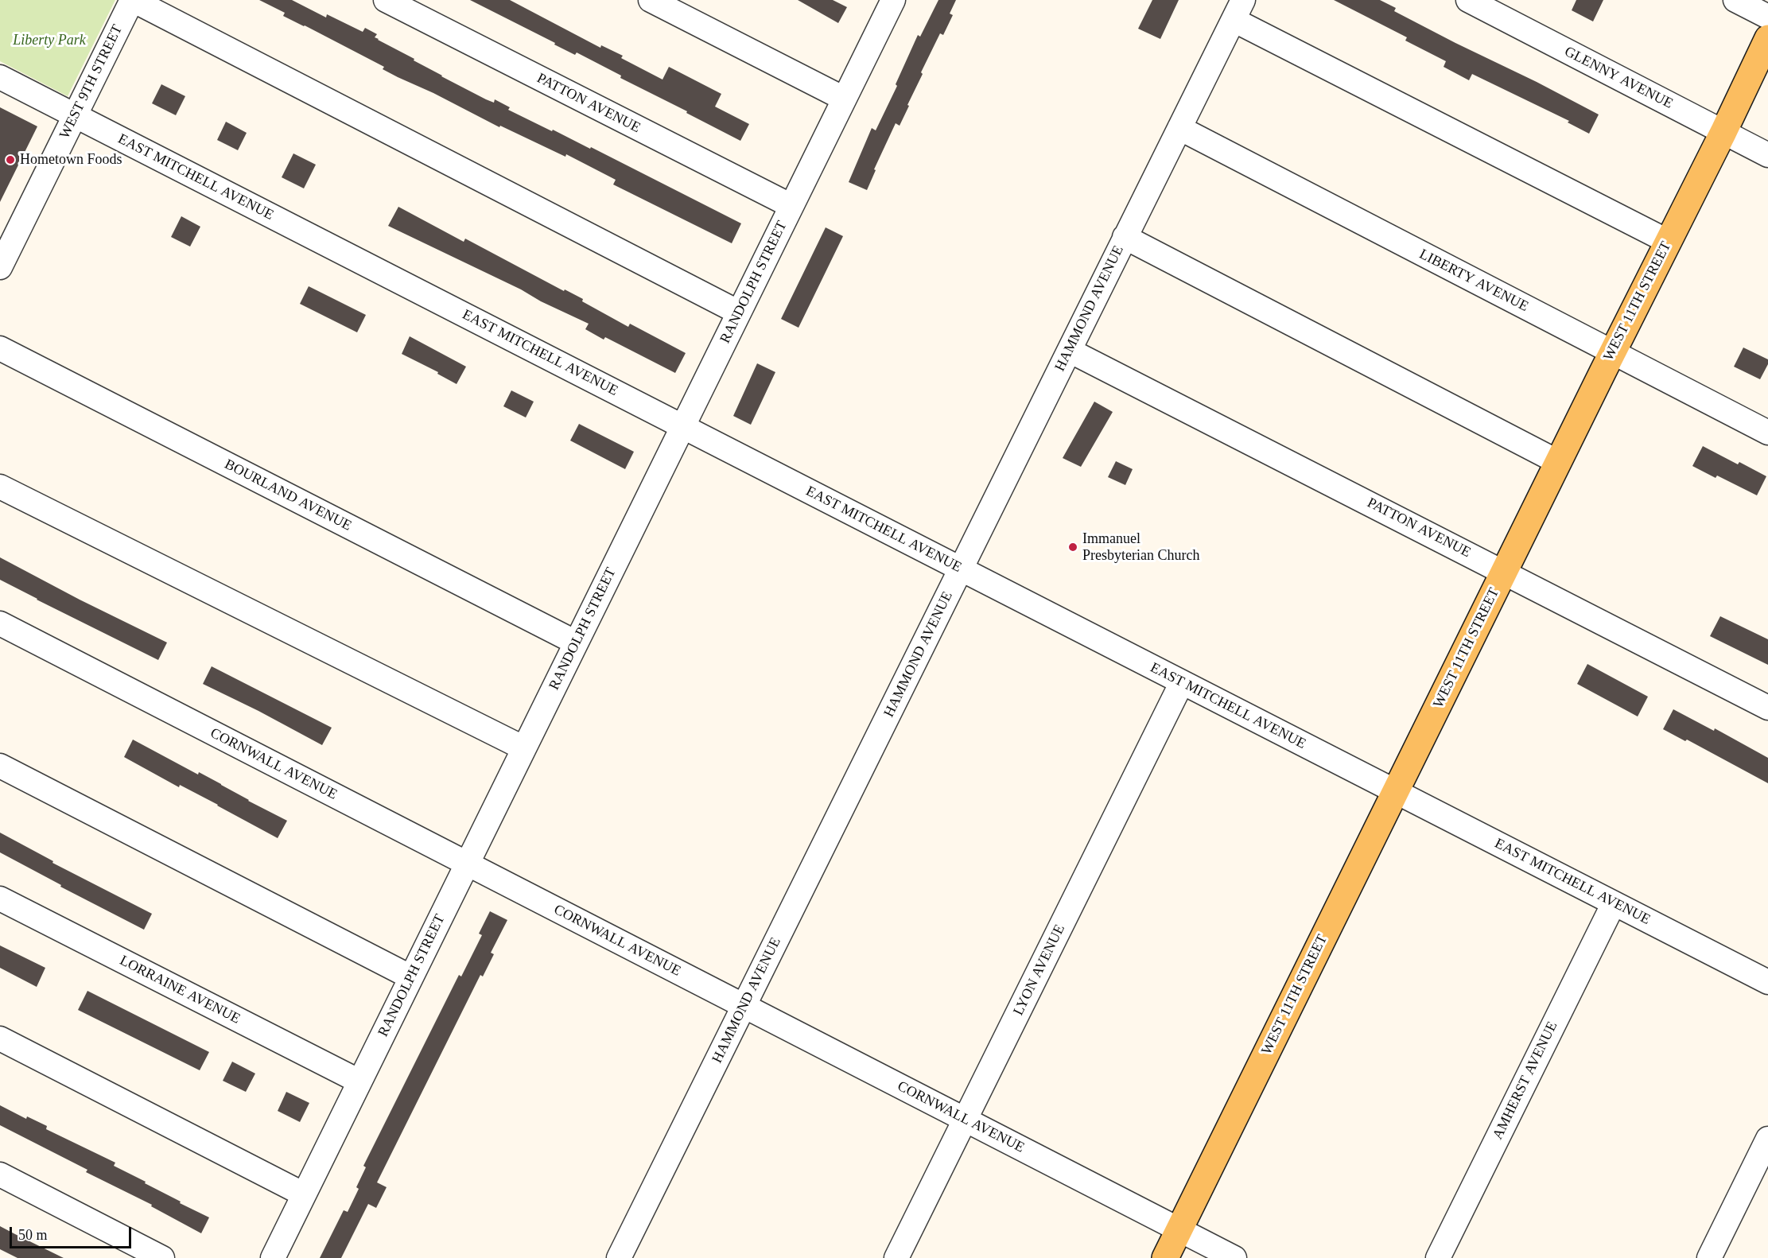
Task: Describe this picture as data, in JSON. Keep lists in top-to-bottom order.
{
  "streets": {
    "main road": ["WEST 11TH STREET"],
    "street": [
      "GLENNY AVENUE",
      "WEST 9TH STREET",
      "PATTON AVENUE",
      "EAST MITCHELL AVENUE",
      "LIBERTY AVENUE",
      "RANDOLPH STREET",
      "HAMMOND AVENUE",
      "BOURLAND AVENUE",
      "CORNWALL AVENUE",
      "LYON AVENUE",
      "LORRAINE AVENUE",
      "AMHERST AVENUE"
    ]
  },
  "crossings": [
    ["GLENNY AVENUE", "WEST 11TH STREET"],
    ["WEST 9TH STREET", "EAST MITCHELL AVENUE"],
    ["PATTON AVENUE", "RANDOLPH STREET"],
    ["PATTON AVENUE", "WEST 11TH STREET"],
    ["PATTON AVENUE", "HAMMOND AVENUE"],
    ["EAST MITCHELL AVENUE", "RANDOLPH STREET"],
    ["EAST MITCHELL AVENUE", "WEST 11TH STREET"],
    ["EAST MITCHELL AVENUE", "HAMMOND AVENUE"],
    ["EAST MITCHELL AVENUE", "LYON AVENUE"],
    ["EAST MITCHELL AVENUE", "AMHERST AVENUE"],
    ["LIBERTY AVENUE", "WEST 11TH STREET"],
    ["LIBERTY AVENUE", "HAMMOND AVENUE"],
    ["RANDOLPH STREET", "BOURLAND AVENUE"],
    ["RANDOLPH STREET", "CORNWALL AVENUE"],
    ["RANDOLPH STREET", "LORRAINE AVENUE"],
    ["WEST 11TH STREET", "CORNWALL AVENUE"],
    ["HAMMOND AVENUE", "CORNWALL AVENUE"],
    ["CORNWALL AVENUE", "LYON AVENUE"]
  ],
  "parks": ["Liberty Park"],
  "places": ["Hometown Foods", "Immanuel Presbyterian Church"],
  "scale_bar": "50 m"
}
